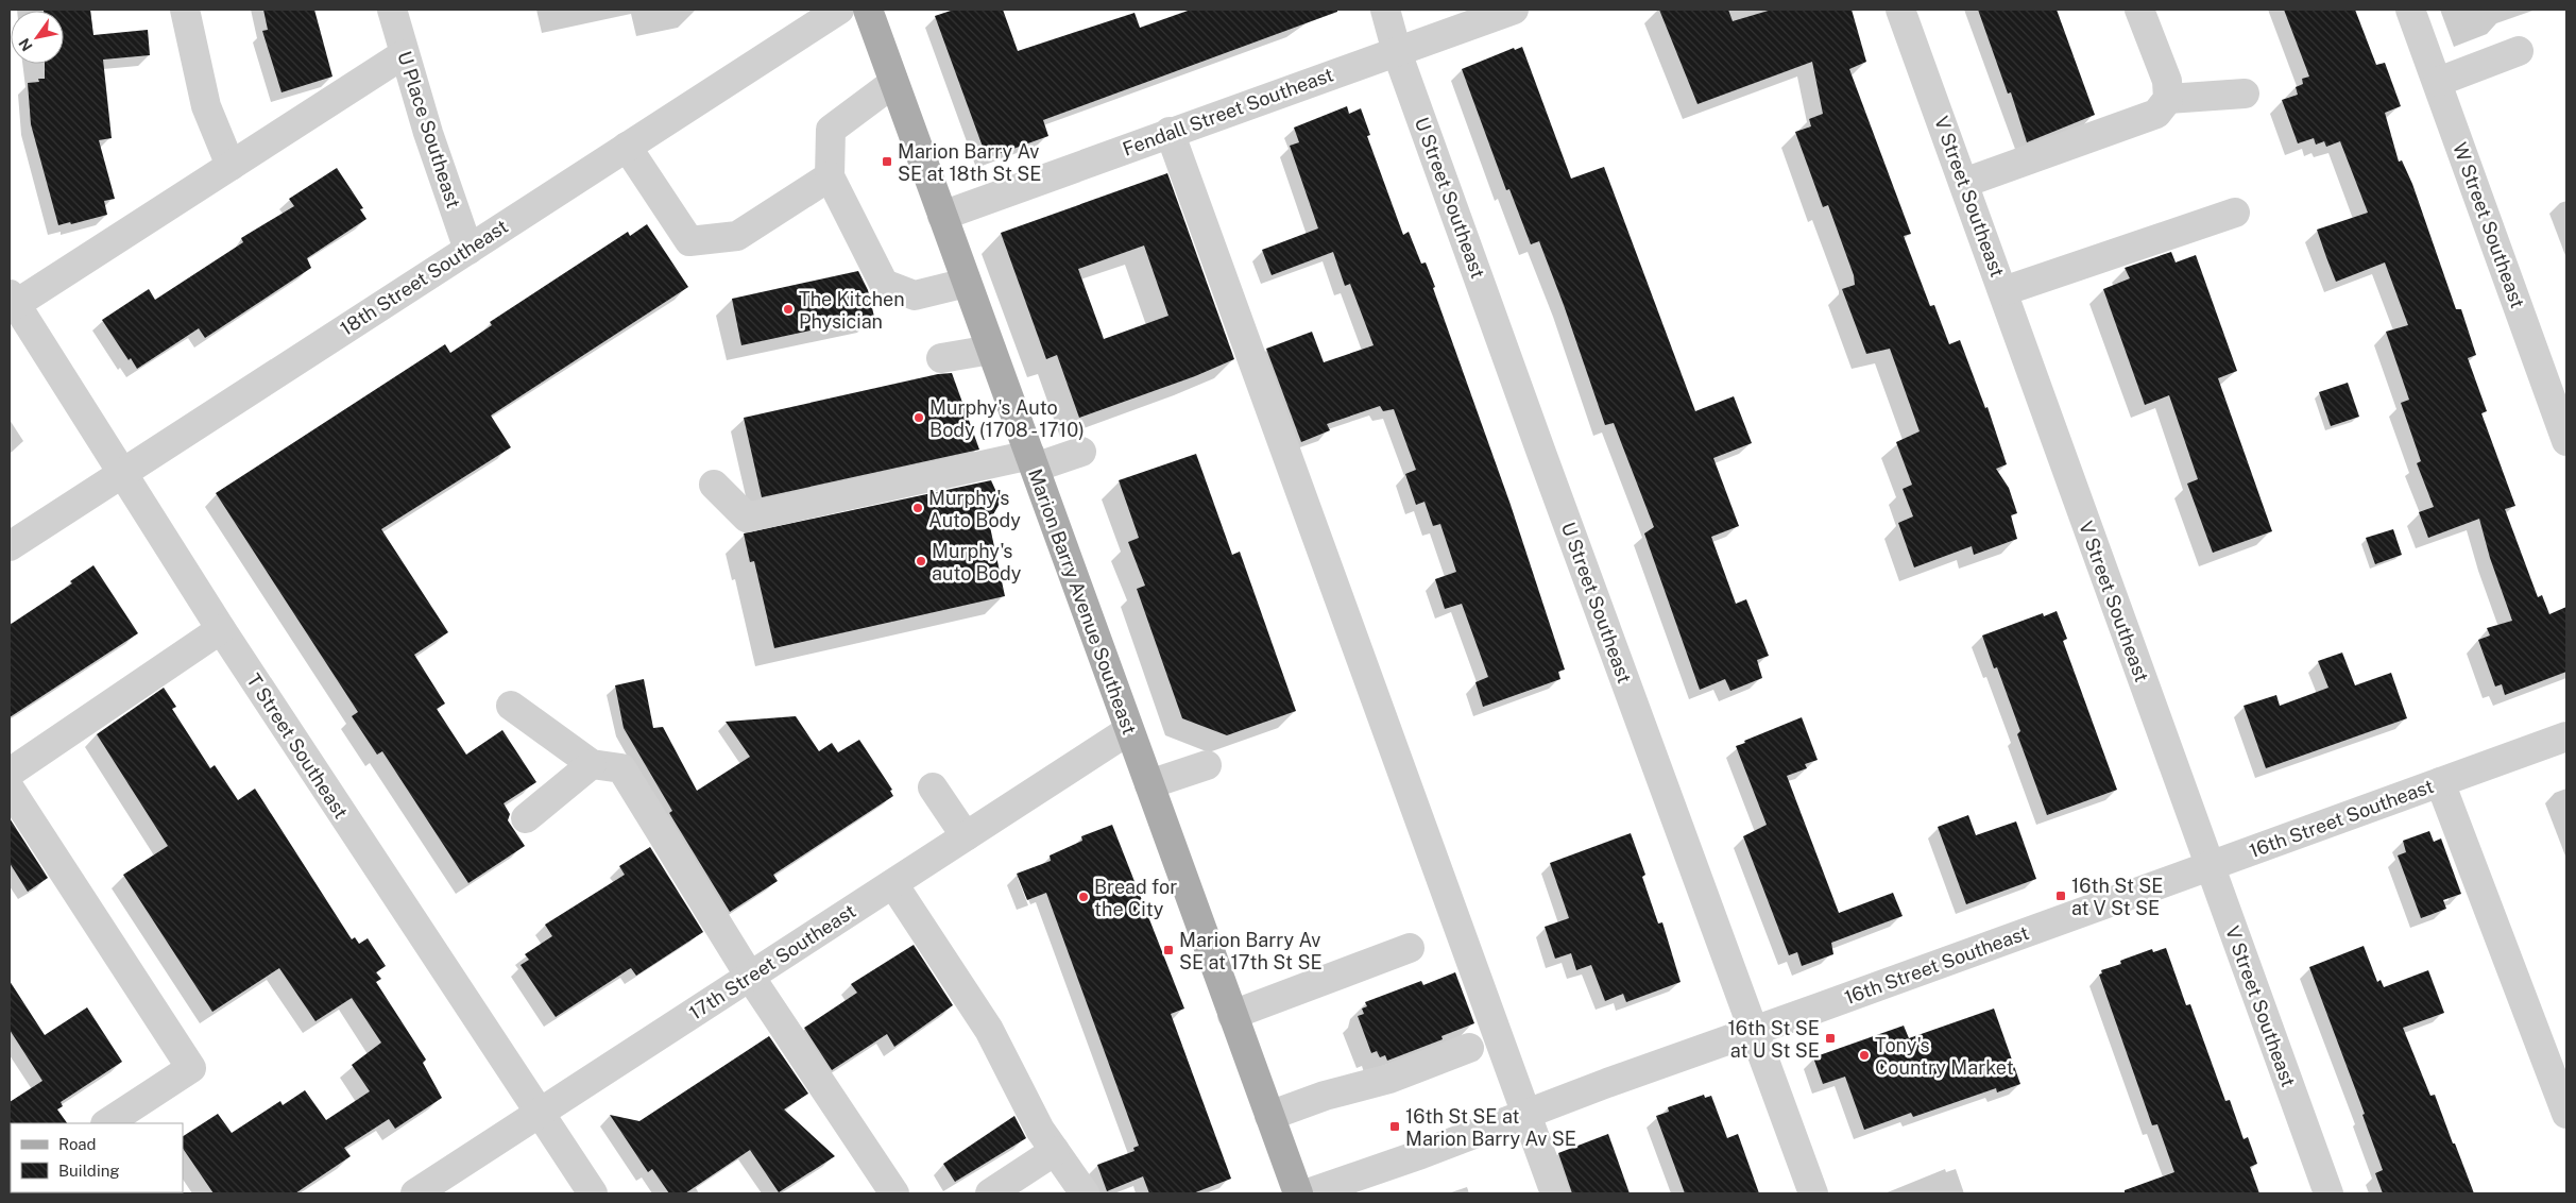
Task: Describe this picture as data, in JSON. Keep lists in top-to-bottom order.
{
  "streets": {
    "main road": ["Marion Barry Avenue Southeast"],
    "street": [
      "Fendall Street Southeast",
      "U Place Southeast",
      "V Street Southeast",
      "U Street Southeast",
      "W Street Southeast",
      "18th Street Southeast",
      "T Street Southeast",
      "16th Street Southeast",
      "17th Street Southeast"
    ]
  },
  "crossings": [
    ["Fendall Street Southeast", "U Street Southeast"],
    ["Fendall Street Southeast", "Marion Barry Avenue Southeast"],
    ["U Place Southeast", "18th Street Southeast"],
    ["V Street Southeast", "16th Street Southeast"],
    ["U Street Southeast", "16th Street Southeast"],
    ["18th Street Southeast", "T Street Southeast"],
    ["Marion Barry Avenue Southeast", "17th Street Southeast"],
    ["T Street Southeast", "17th Street Southeast"]
  ],
  "places": {
    "transit": [
      "Marion Barry Av SE at 18th St SE",
      "16th St SE at V St SE",
      "Marion Barry Av SE at 17th St SE",
      "16th St SE at U St SE",
      "16th St SE at Marion Barry Av SE"
    ],
    "other": [
      "The Kitchen Physician",
      "Murphy's Auto Body (1708 - 1710)",
      "Murphy's Auto Body",
      "Murphy's auto Body",
      "Bread for the City",
      "Tony's Country Market"
    ]
  },
  "legend": ["Road", "Building"],
  "north": "bottom left"
}
